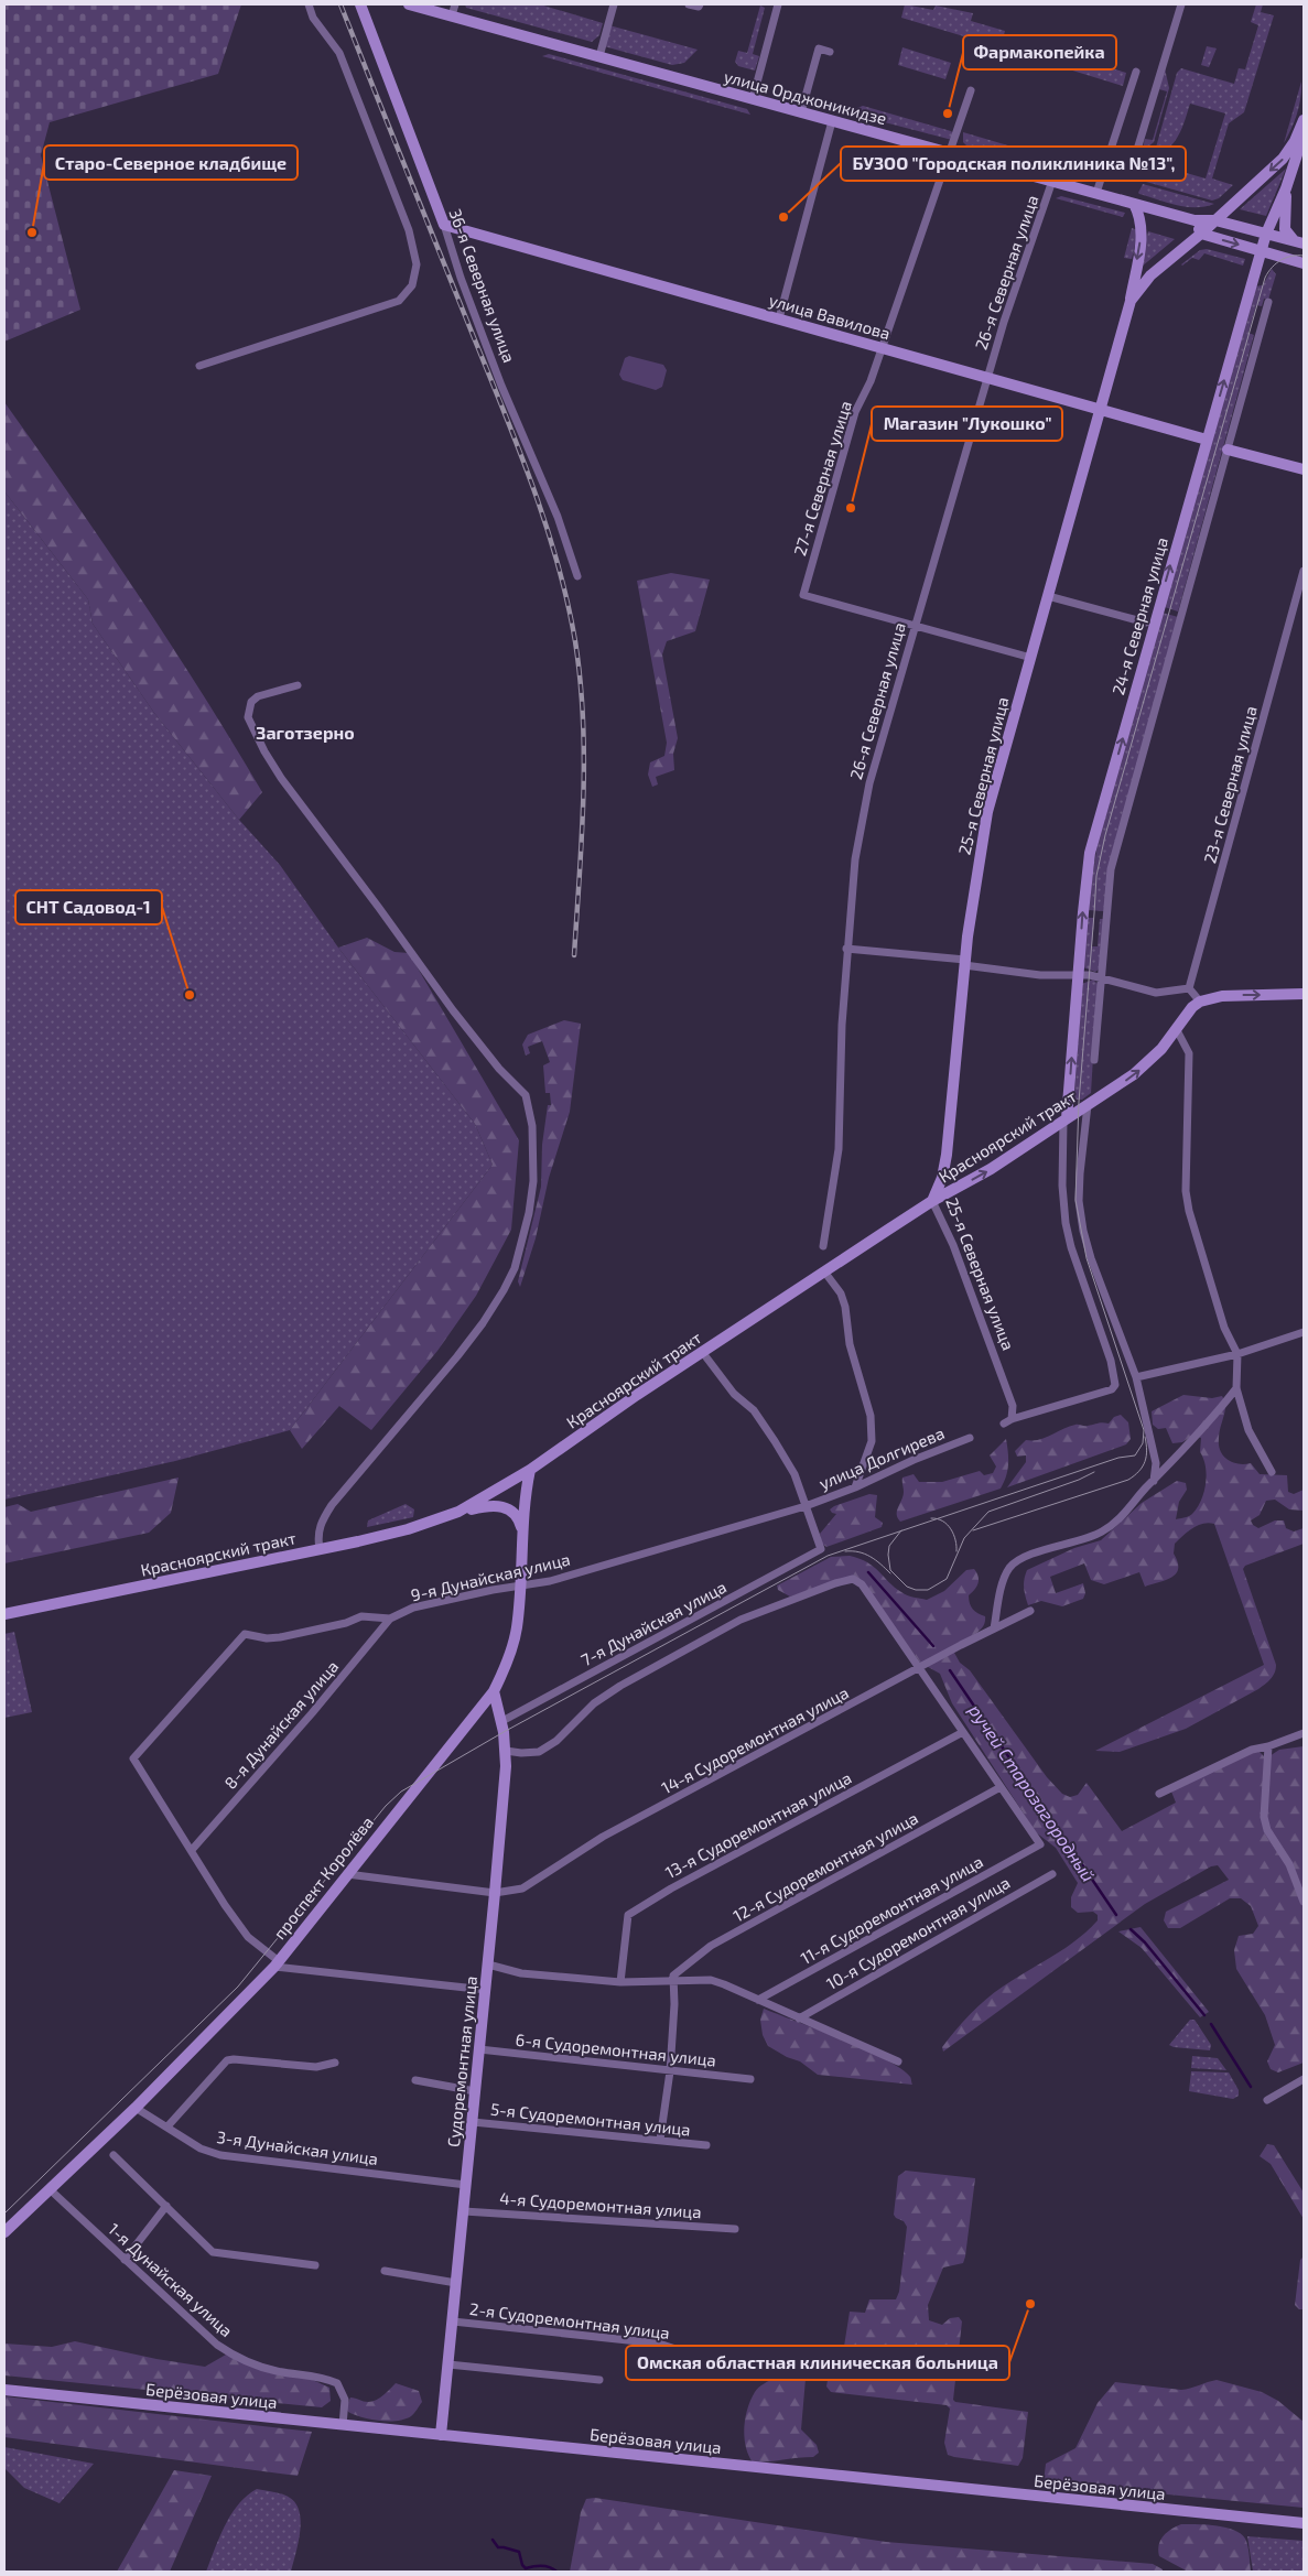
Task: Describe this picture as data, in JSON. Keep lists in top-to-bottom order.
{
  "streets": {
    "main road": [
      "улица Орджоникидзе",
      "36-я Северная улица",
      "улица Вавилова",
      "24-я Северная улица",
      "25-я Северная улица",
      "Красноярский тракт",
      "проспект Королёва",
      "Судоремонтная улица",
      "Берёзовая улица"
    ],
    "street": [
      "26-я Северная улица",
      "27-я Северная улица",
      "23-я Северная улица",
      "улица Долгирева",
      "9-я Дунайская улица",
      "7-я Дунайская улица",
      "8-я Дунайская улица",
      "14-я Судоремонтная улица",
      "13-я Судоремонтная улица",
      "12-я Судоремонтная улица",
      "11-я Судоремонтная улица",
      "10-я Судоремонтная улица",
      "6-я Судоремонтная улица",
      "5-я Судоремонтная улица",
      "3-я Дунайская улица",
      "4-я Судоремонтная улица",
      "1-я Дунайская улица",
      "2-я Судоремонтная улица"
    ]
  },
  "crossings": [
    ["улица Орджоникидзе", "26-я Северная улица"],
    ["улица Орджоникидзе", "27-я Северная улица"],
    ["улица Орджоникидзе", "24-я Северная улица"],
    ["26-я Северная улица", "улица Вавилова"],
    ["26-я Северная улица", "27-я Северная улица"],
    ["36-я Северная улица", "улица Вавилова"],
    ["улица Вавилова", "27-я Северная улица"],
    ["улица Вавилова", "24-я Северная улица"],
    ["улица Вавилова", "25-я Северная улица"],
    ["24-я Северная улица", "25-я Северная улица"],
    ["24-я Северная улица", "Красноярский тракт"],
    ["25-я Северная улица", "Красноярский тракт"],
    ["Красноярский тракт", "проспект Королёва"],
    ["улица Долгирева", "9-я Дунайская улица"],
    ["улица Долгирева", "7-я Дунайская улица"],
    ["9-я Дунайская улица", "7-я Дунайская улица"],
    ["9-я Дунайская улица", "8-я Дунайская улица"],
    ["9-я Дунайская улица", "проспект Королёва"],
    ["7-я Дунайская улица", "Судоремонтная улица"],
    ["14-я Судоремонтная улица", "проспект Королёва"],
    ["14-я Судоремонтная улица", "Судоремонтная улица"],
    ["12-я Судоремонтная улица", "11-я Судоремонтная улица"],
    ["проспект Королёва", "Судоремонтная улица"],
    ["проспект Королёва", "3-я Дунайская улица"],
    ["проспект Королёва", "1-я Дунайская улица"],
    ["6-я Судоремонтная улица", "Судоремонтная улица"],
    ["Судоремонтная улица", "5-я Судоремонтная улица"],
    ["Судоремонтная улица", "3-я Дунайская улица"],
    ["Судоремонтная улица", "4-я Судоремонтная улица"],
    ["Судоремонтная улица", "2-я Судоремонтная улица"],
    ["Судоремонтная улица", "Берёзовая улица"],
    ["1-я Дунайская улица", "Берёзовая улица"]
  ],
  "one_way": ["24-я Северная улица"],
  "districts": ["Заготзерно"],
  "water": ["ручей Старозагородный"],
  "places": [
    "Фармакопейка",
    "БУЗОО \"Городская поликлиника №13\",",
    "Старо-Северное кладбище",
    "Магазин \"Лукошко\"",
    "СНТ Садовод-1",
    "Омская областная клиническая больница"
  ]
}
